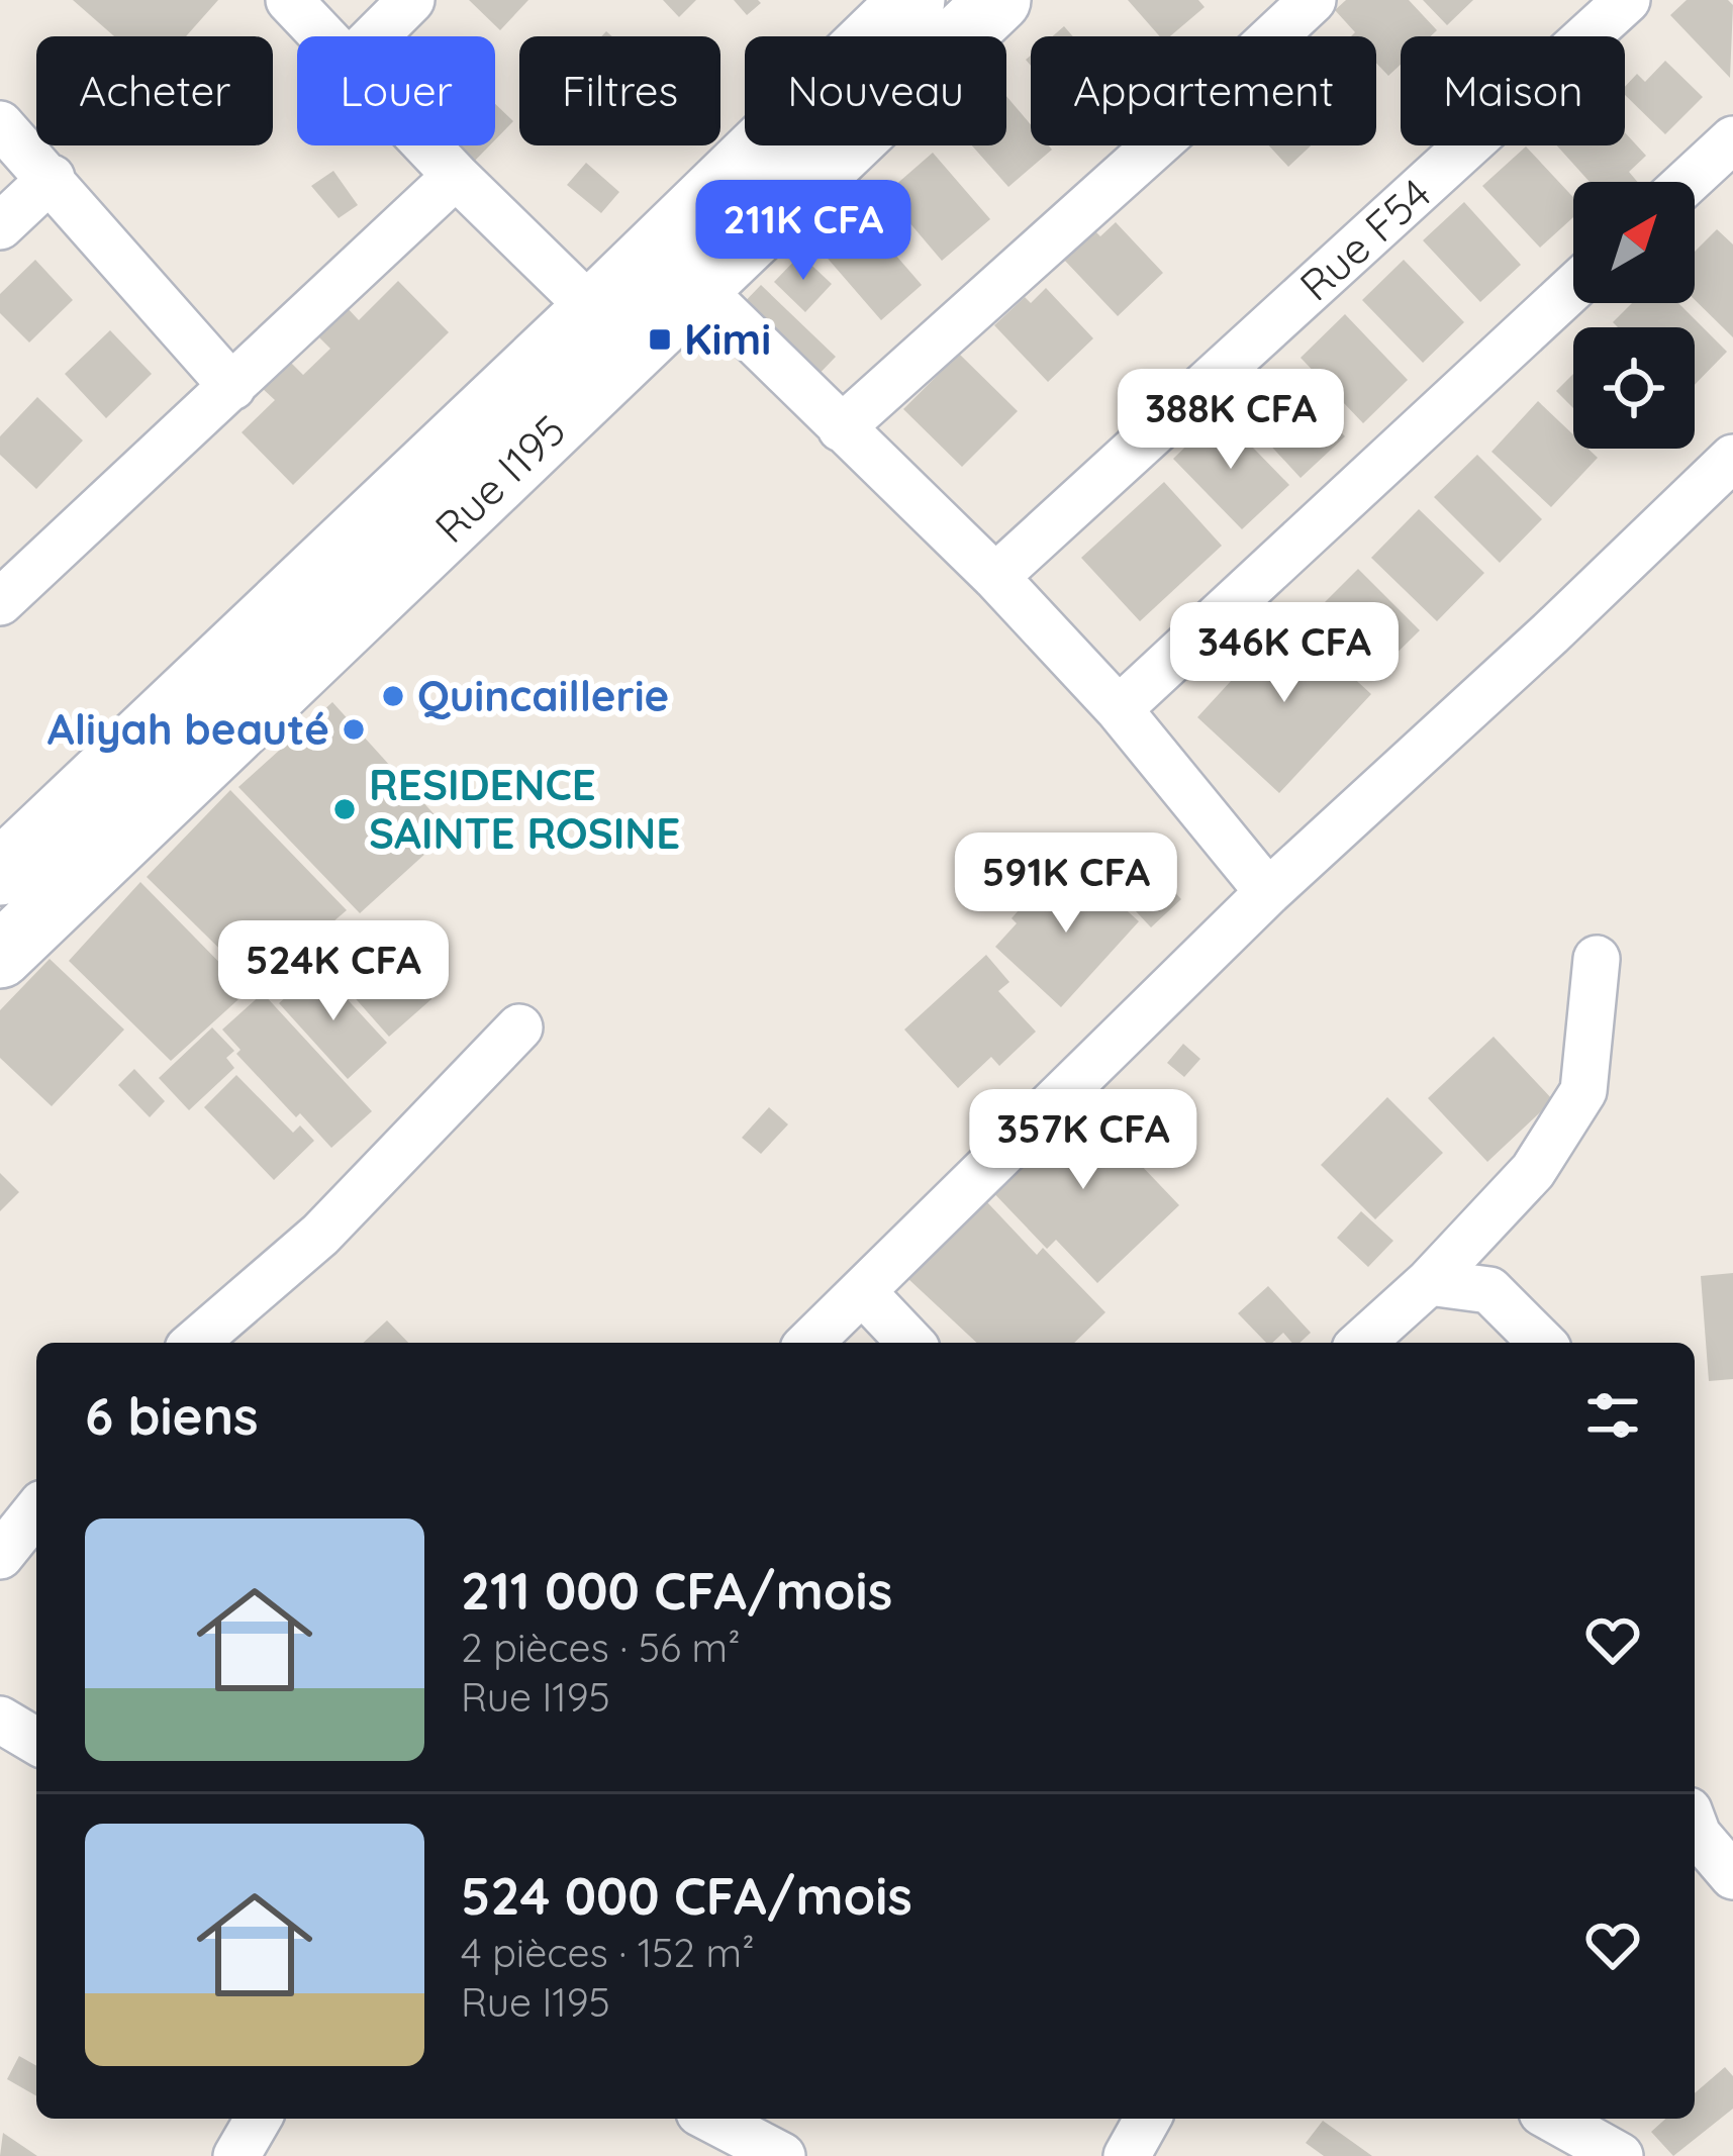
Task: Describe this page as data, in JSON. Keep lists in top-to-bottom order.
{
  "streets": {
    "main road": ["Rue I195"],
    "street": ["Rue F54"]
  },
  "places": {
    "transit": ["Kimi"],
    "other": ["Quincaillerie", "Aliyah beauté", "RESIDENCE SAINTE ROSINE"]
  },
  "north": "top right",
  "page": {
    "chip": [
      "Acheter",
      "Louer",
      "Filtres",
      "Nouveau",
      "Appartement",
      "Maison"
    ],
    "price": [
      "211K CFA",
      "388K CFA",
      "346K CFA",
      "591K CFA",
      "524K CFA",
      "357K CFA"
    ],
    "heading": "6 biens",
    "list": [
      {
        "name": "211 000 CFA/mois",
        "note": "2 pièces · 56 m² · Rue I195"
      },
      {
        "name": "524 000 CFA/mois",
        "note": "4 pièces · 152 m² · Rue I195"
      }
    ]
  }
}
